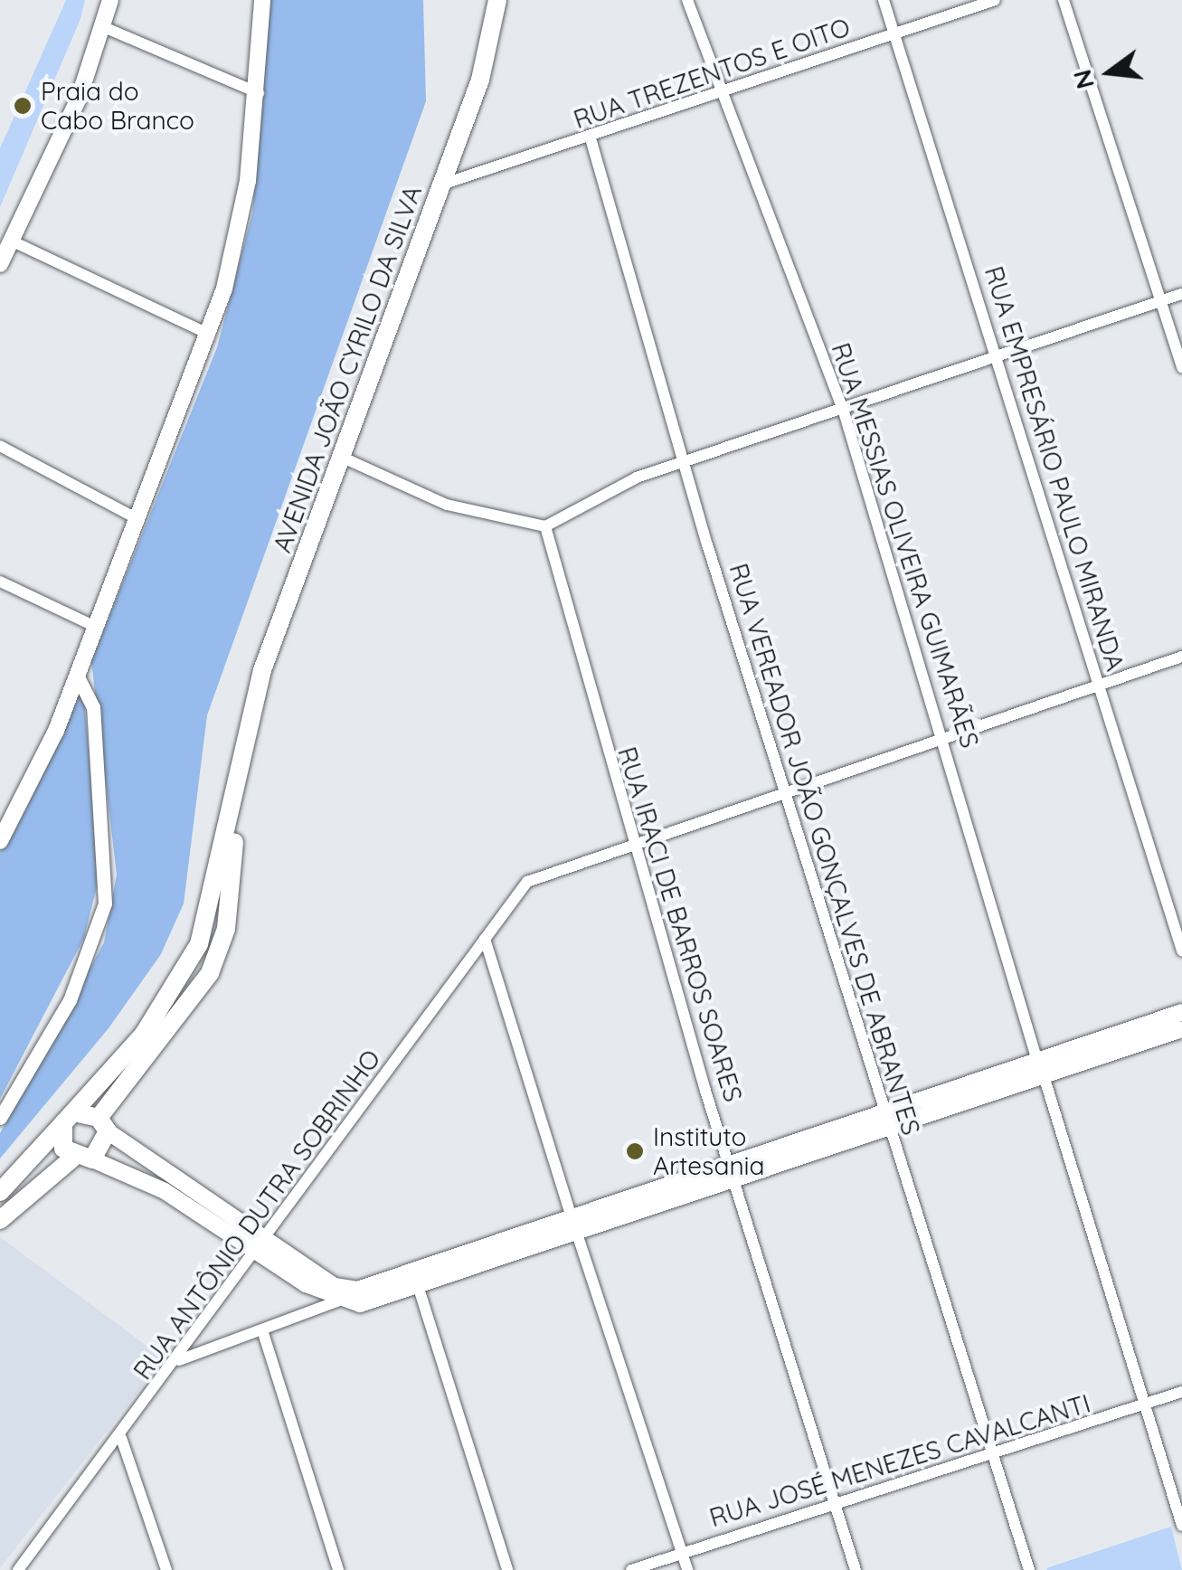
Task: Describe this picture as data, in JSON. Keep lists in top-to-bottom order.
{
  "streets": {
    "main road": ["AVENIDA JOÃO CYRILO DA SILVA"],
    "street": [
      "RUA TREZENTOS E OITO",
      "RUA EMPRESÁRIO PAULO MIRANDA",
      "RUA MESSIAS OLIVEIRA GUIMARÃES",
      "RUA VEREADOR JOÃO GONÇALVES DE ABRANTES",
      "RUA IRACI DE BARROS SOARES",
      "RUA ANTÔNIO DUTRA SOBRINHO",
      "RUA JOSÉ MENEZES CAVALCANTI"
    ]
  },
  "crossings": [
    ["RUA TREZENTOS E OITO", "AVENIDA JOÃO CYRILO DA SILVA"],
    ["RUA TREZENTOS E OITO", "RUA EMPRESÁRIO PAULO MIRANDA"],
    ["RUA TREZENTOS E OITO", "RUA MESSIAS OLIVEIRA GUIMARÃES"],
    ["RUA TREZENTOS E OITO", "RUA VEREADOR JOÃO GONÇALVES DE ABRANTES"],
    ["RUA MESSIAS OLIVEIRA GUIMARÃES", "RUA JOSÉ MENEZES CAVALCANTI"],
    ["RUA VEREADOR JOÃO GONÇALVES DE ABRANTES", "RUA JOSÉ MENEZES CAVALCANTI"],
    ["RUA IRACI DE BARROS SOARES", "RUA ANTÔNIO DUTRA SOBRINHO"],
    ["RUA IRACI DE BARROS SOARES", "RUA JOSÉ MENEZES CAVALCANTI"]
  ],
  "places": ["Praia do Cabo Branco", "Instituto Artesania"],
  "north": "left"
}
